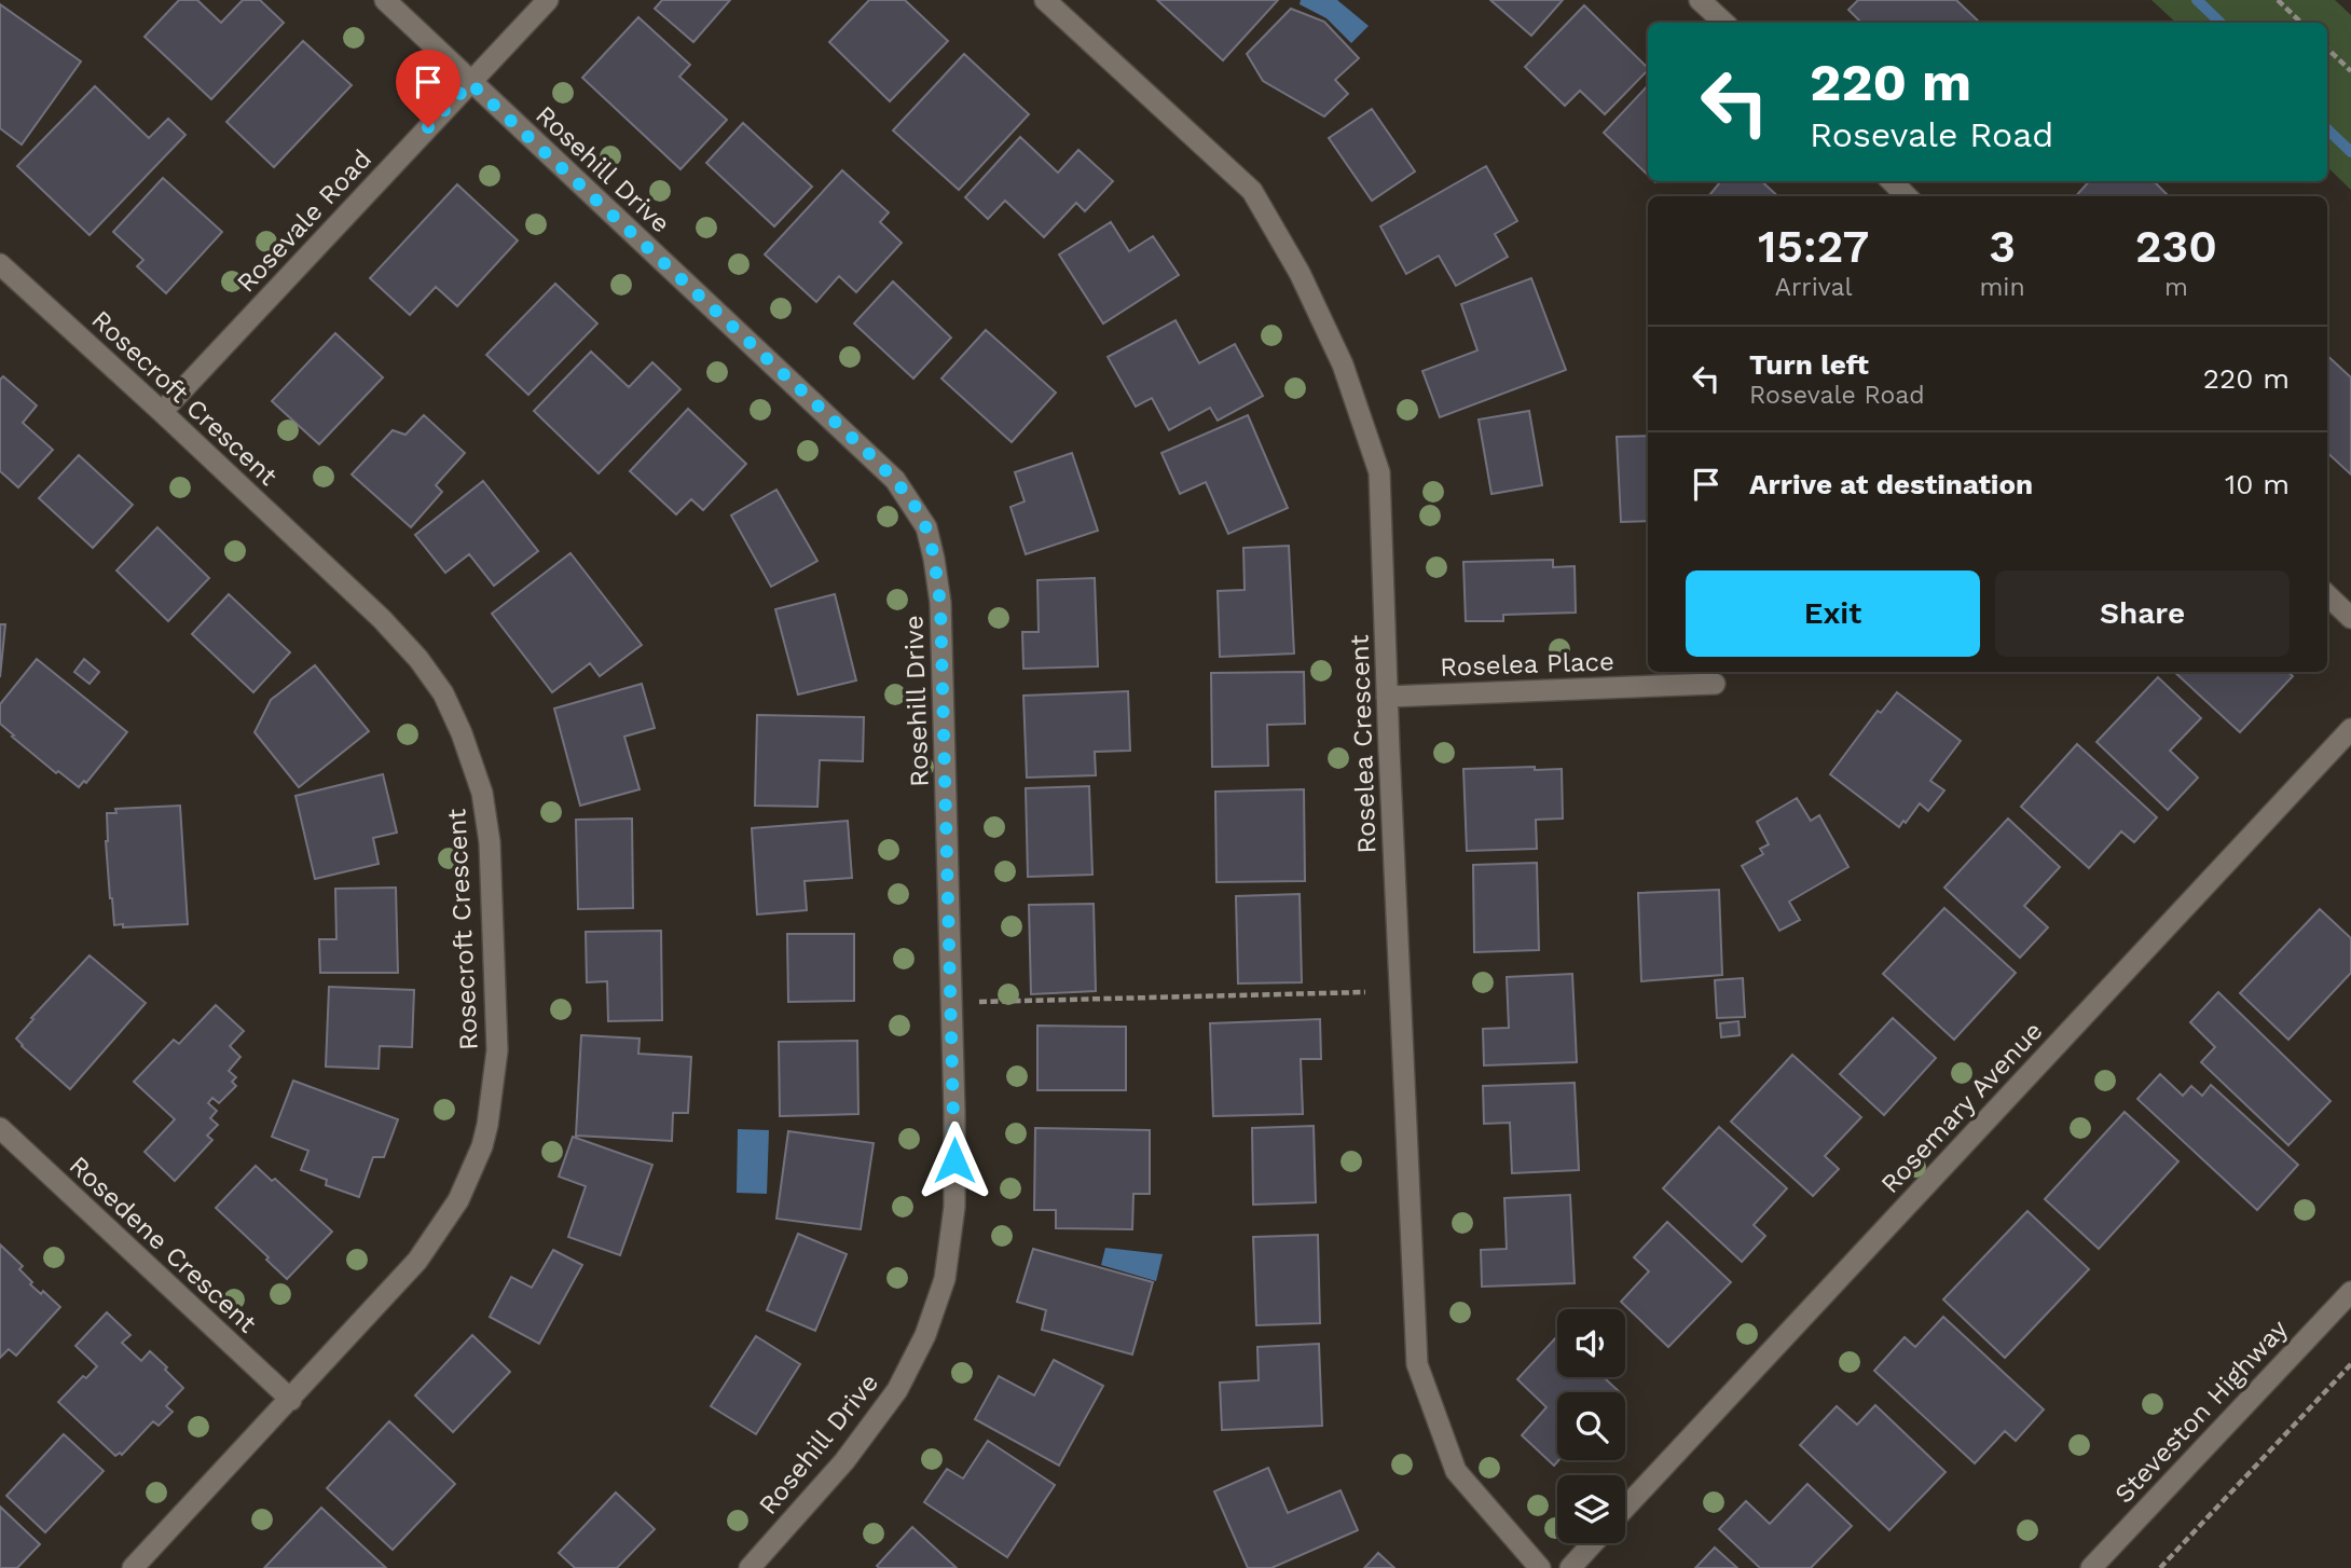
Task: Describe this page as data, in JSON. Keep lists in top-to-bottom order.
{
  "streets": {
    "street": [
      "Rosehill Drive",
      "Rosevale Road",
      "Rosecroft Crescent",
      "Roselea Place",
      "Roselea Crescent",
      "Rosemary Avenue",
      "Rosedene Crescent",
      "Steveston Highway"
    ]
  },
  "crossings": [
    ["Rosehill Drive", "Rosevale Road"],
    ["Rosevale Road", "Rosecroft Crescent"],
    ["Rosecroft Crescent", "Rosedene Crescent"],
    ["Roselea Place", "Roselea Crescent"]
  ],
  "page": {
    "turn": ["220 m", "Rosevale Road"],
    "eta": [
      "15:27",
      "Arrival",
      "3",
      "min",
      "230",
      "m"
    ],
    "list": [
      {
        "name": "Turn left",
        "note": "Rosevale Road",
        "value": "220 m"
      },
      {
        "name": "Arrive at destination",
        "value": "10 m"
      }
    ],
    "buttons": ["Exit", "Share"]
  }
}
